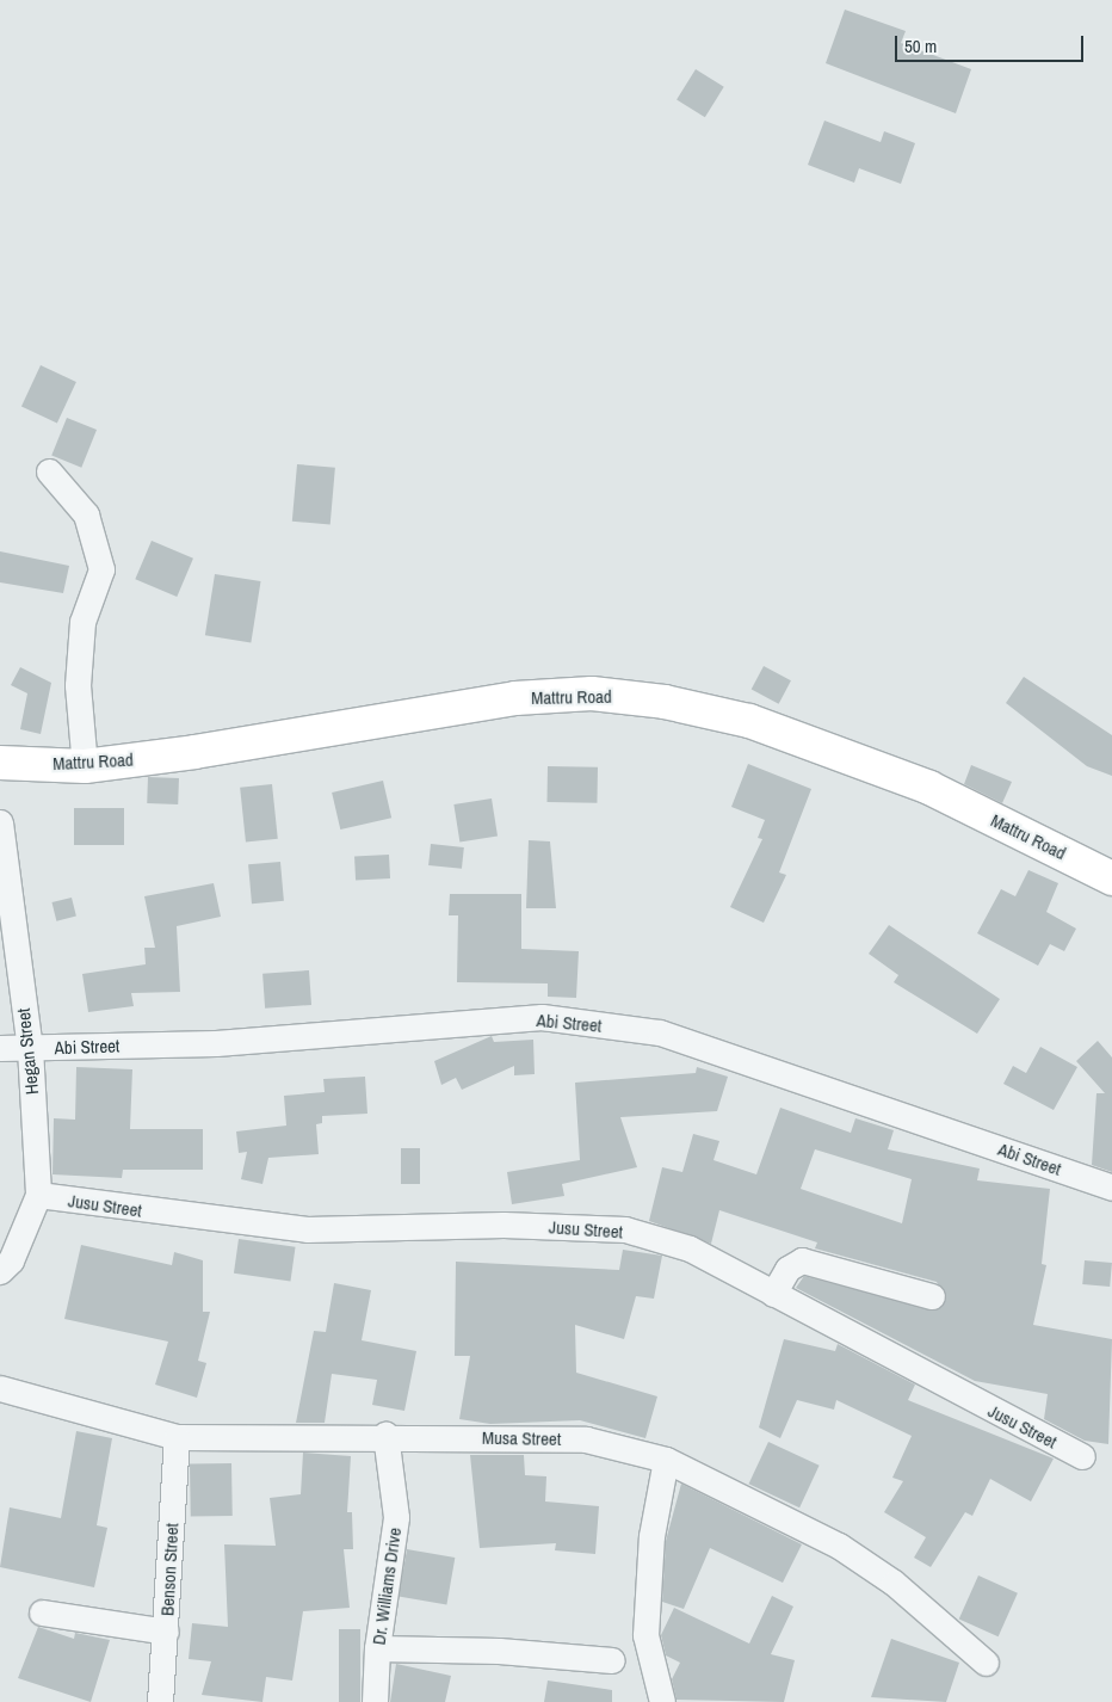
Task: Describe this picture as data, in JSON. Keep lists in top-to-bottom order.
{
  "streets": {
    "main road": ["Mattru Road"],
    "street": [
      "Abi Street",
      "Hegan Street",
      "Jusu Street",
      "Musa Street",
      "Benson Street",
      "Dr. Williams Drive"
    ]
  },
  "crossings": [
    ["Abi Street", "Hegan Street"],
    ["Hegan Street", "Jusu Street"],
    ["Musa Street", "Benson Street"],
    ["Musa Street", "Dr. Williams Drive"]
  ],
  "scale_bar": "50 m"
}
